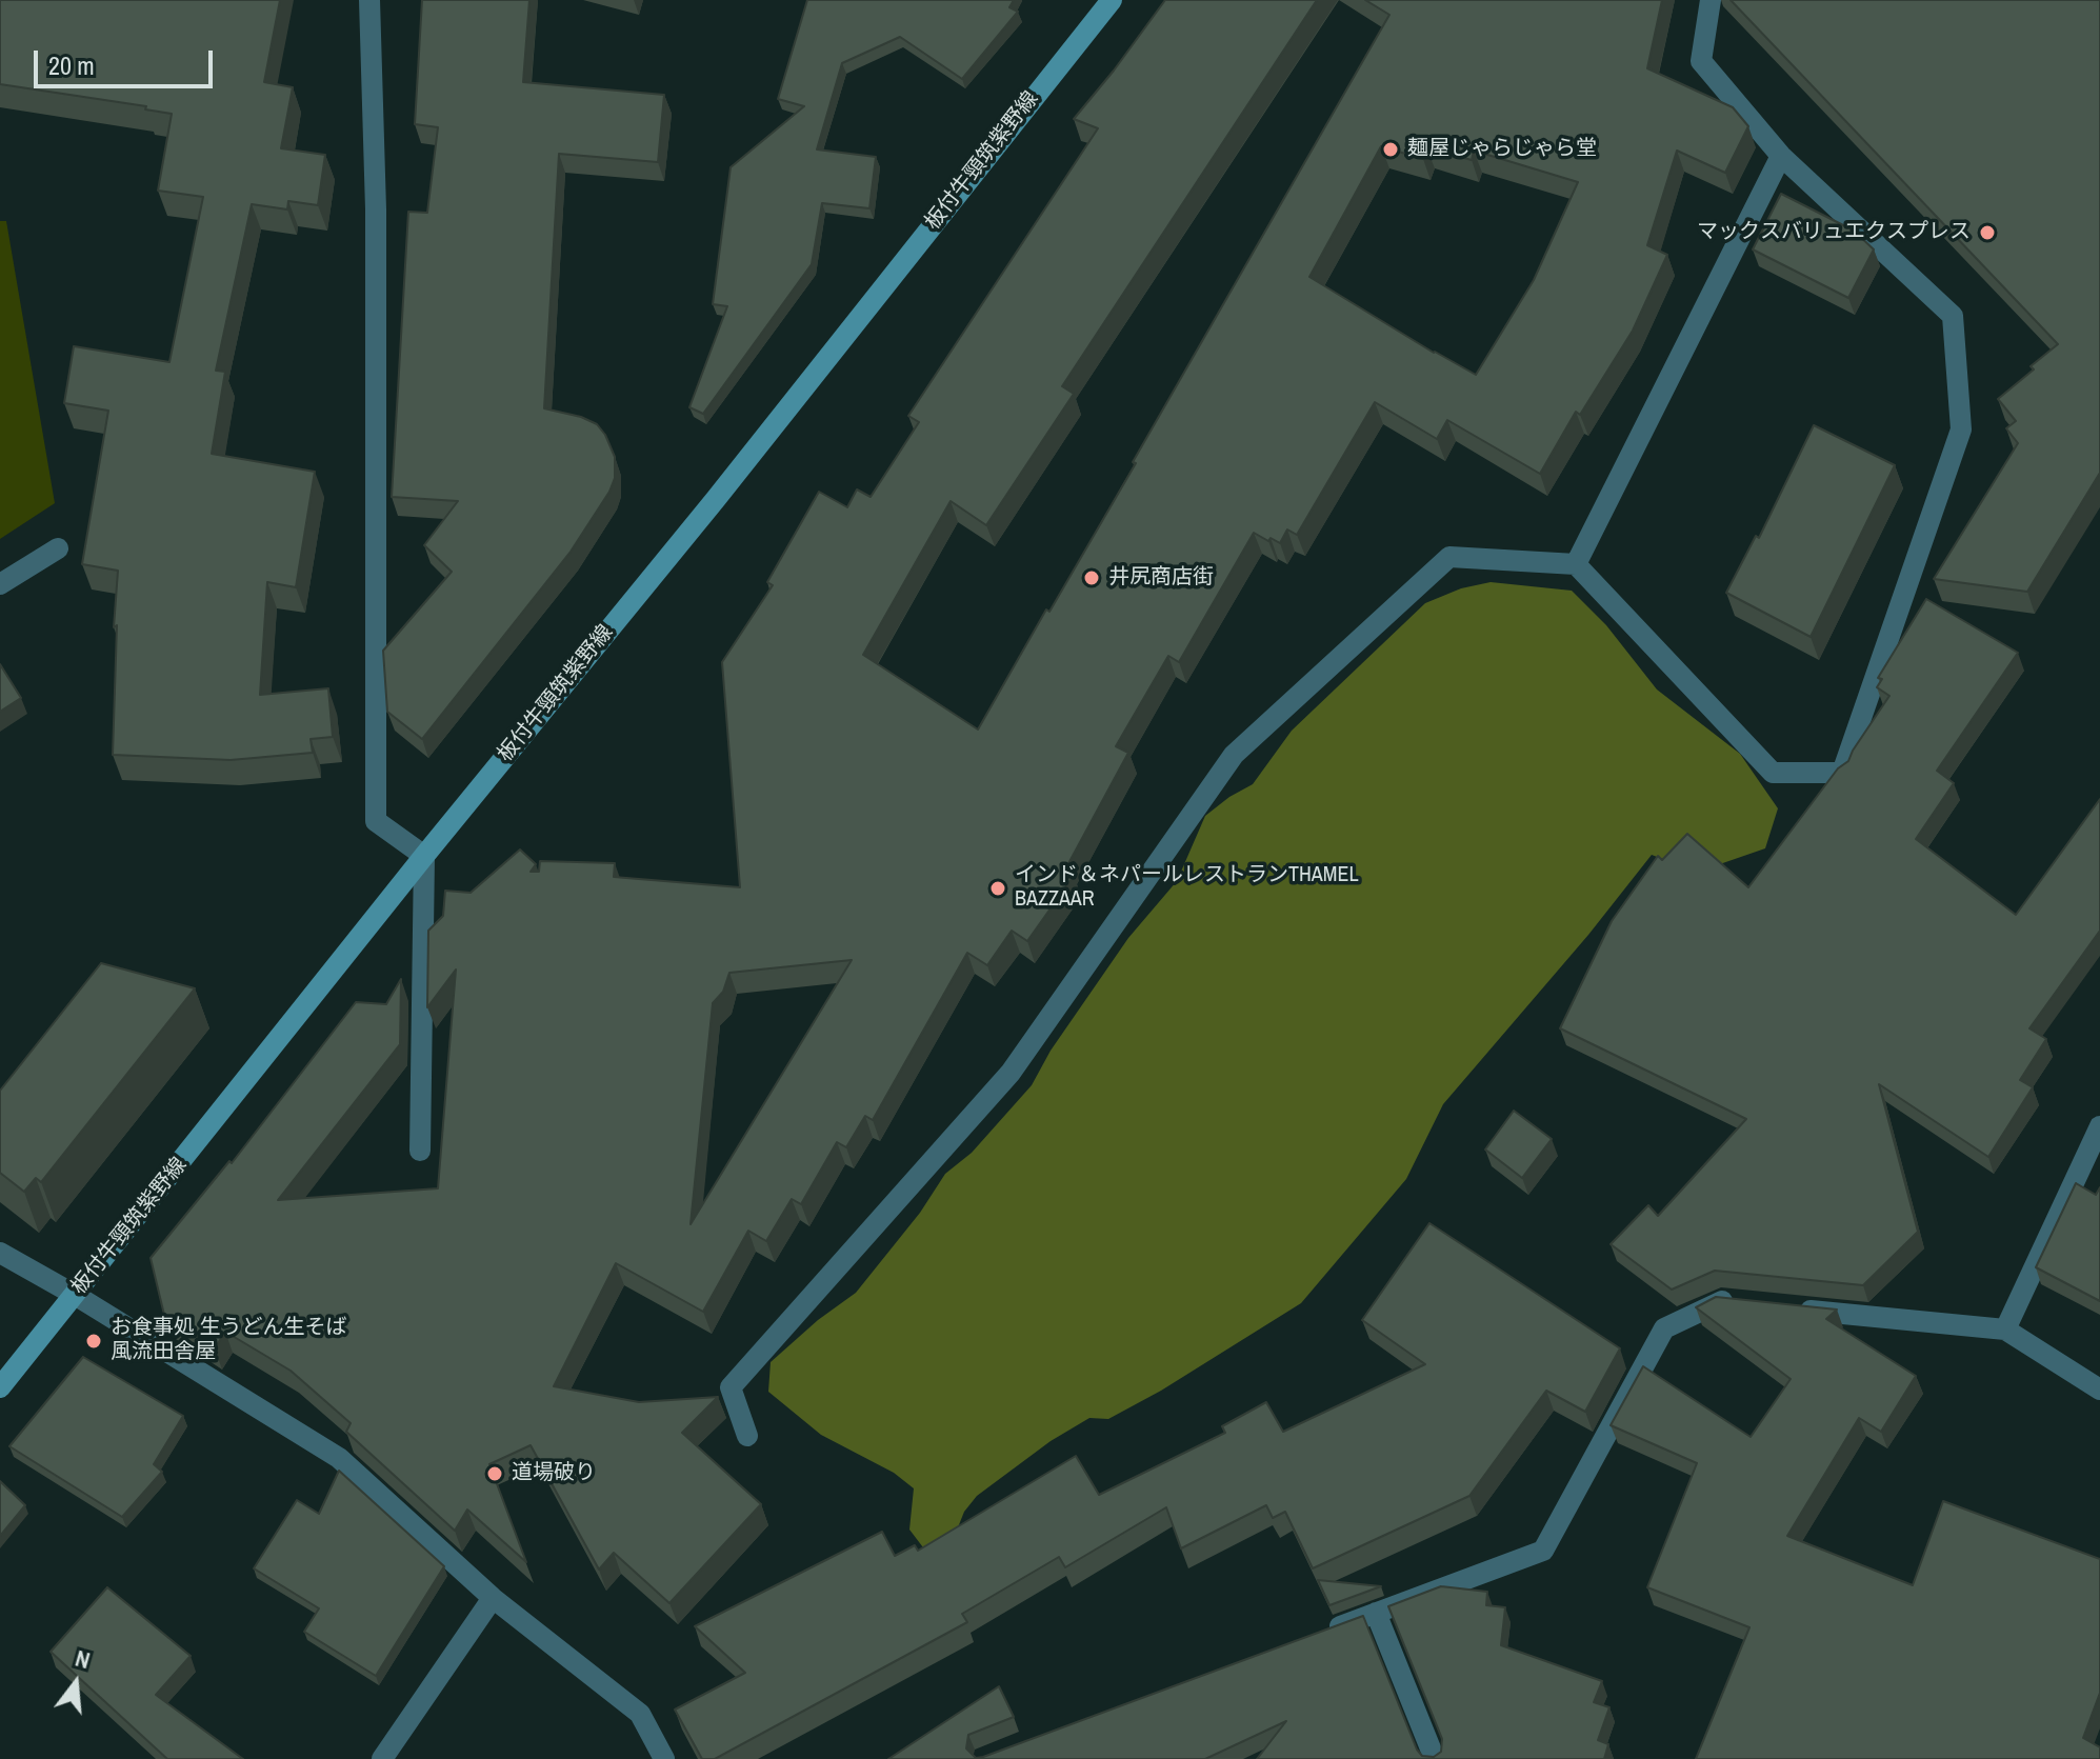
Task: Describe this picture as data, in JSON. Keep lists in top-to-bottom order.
{
  "streets": {
    "main road": ["板付牛頸筑紫野線"]
  },
  "places": [
    "麺屋じゃらじゃら堂",
    "マックスバリュエクスプレス",
    "井尻商店街",
    "インド＆ネパールレストランTHAMEL BAZZAAR",
    "お食事処 生うどん生そば 風流田舎屋",
    "道場破り"
  ],
  "scale_bar": "20 m",
  "north": "top"
}
